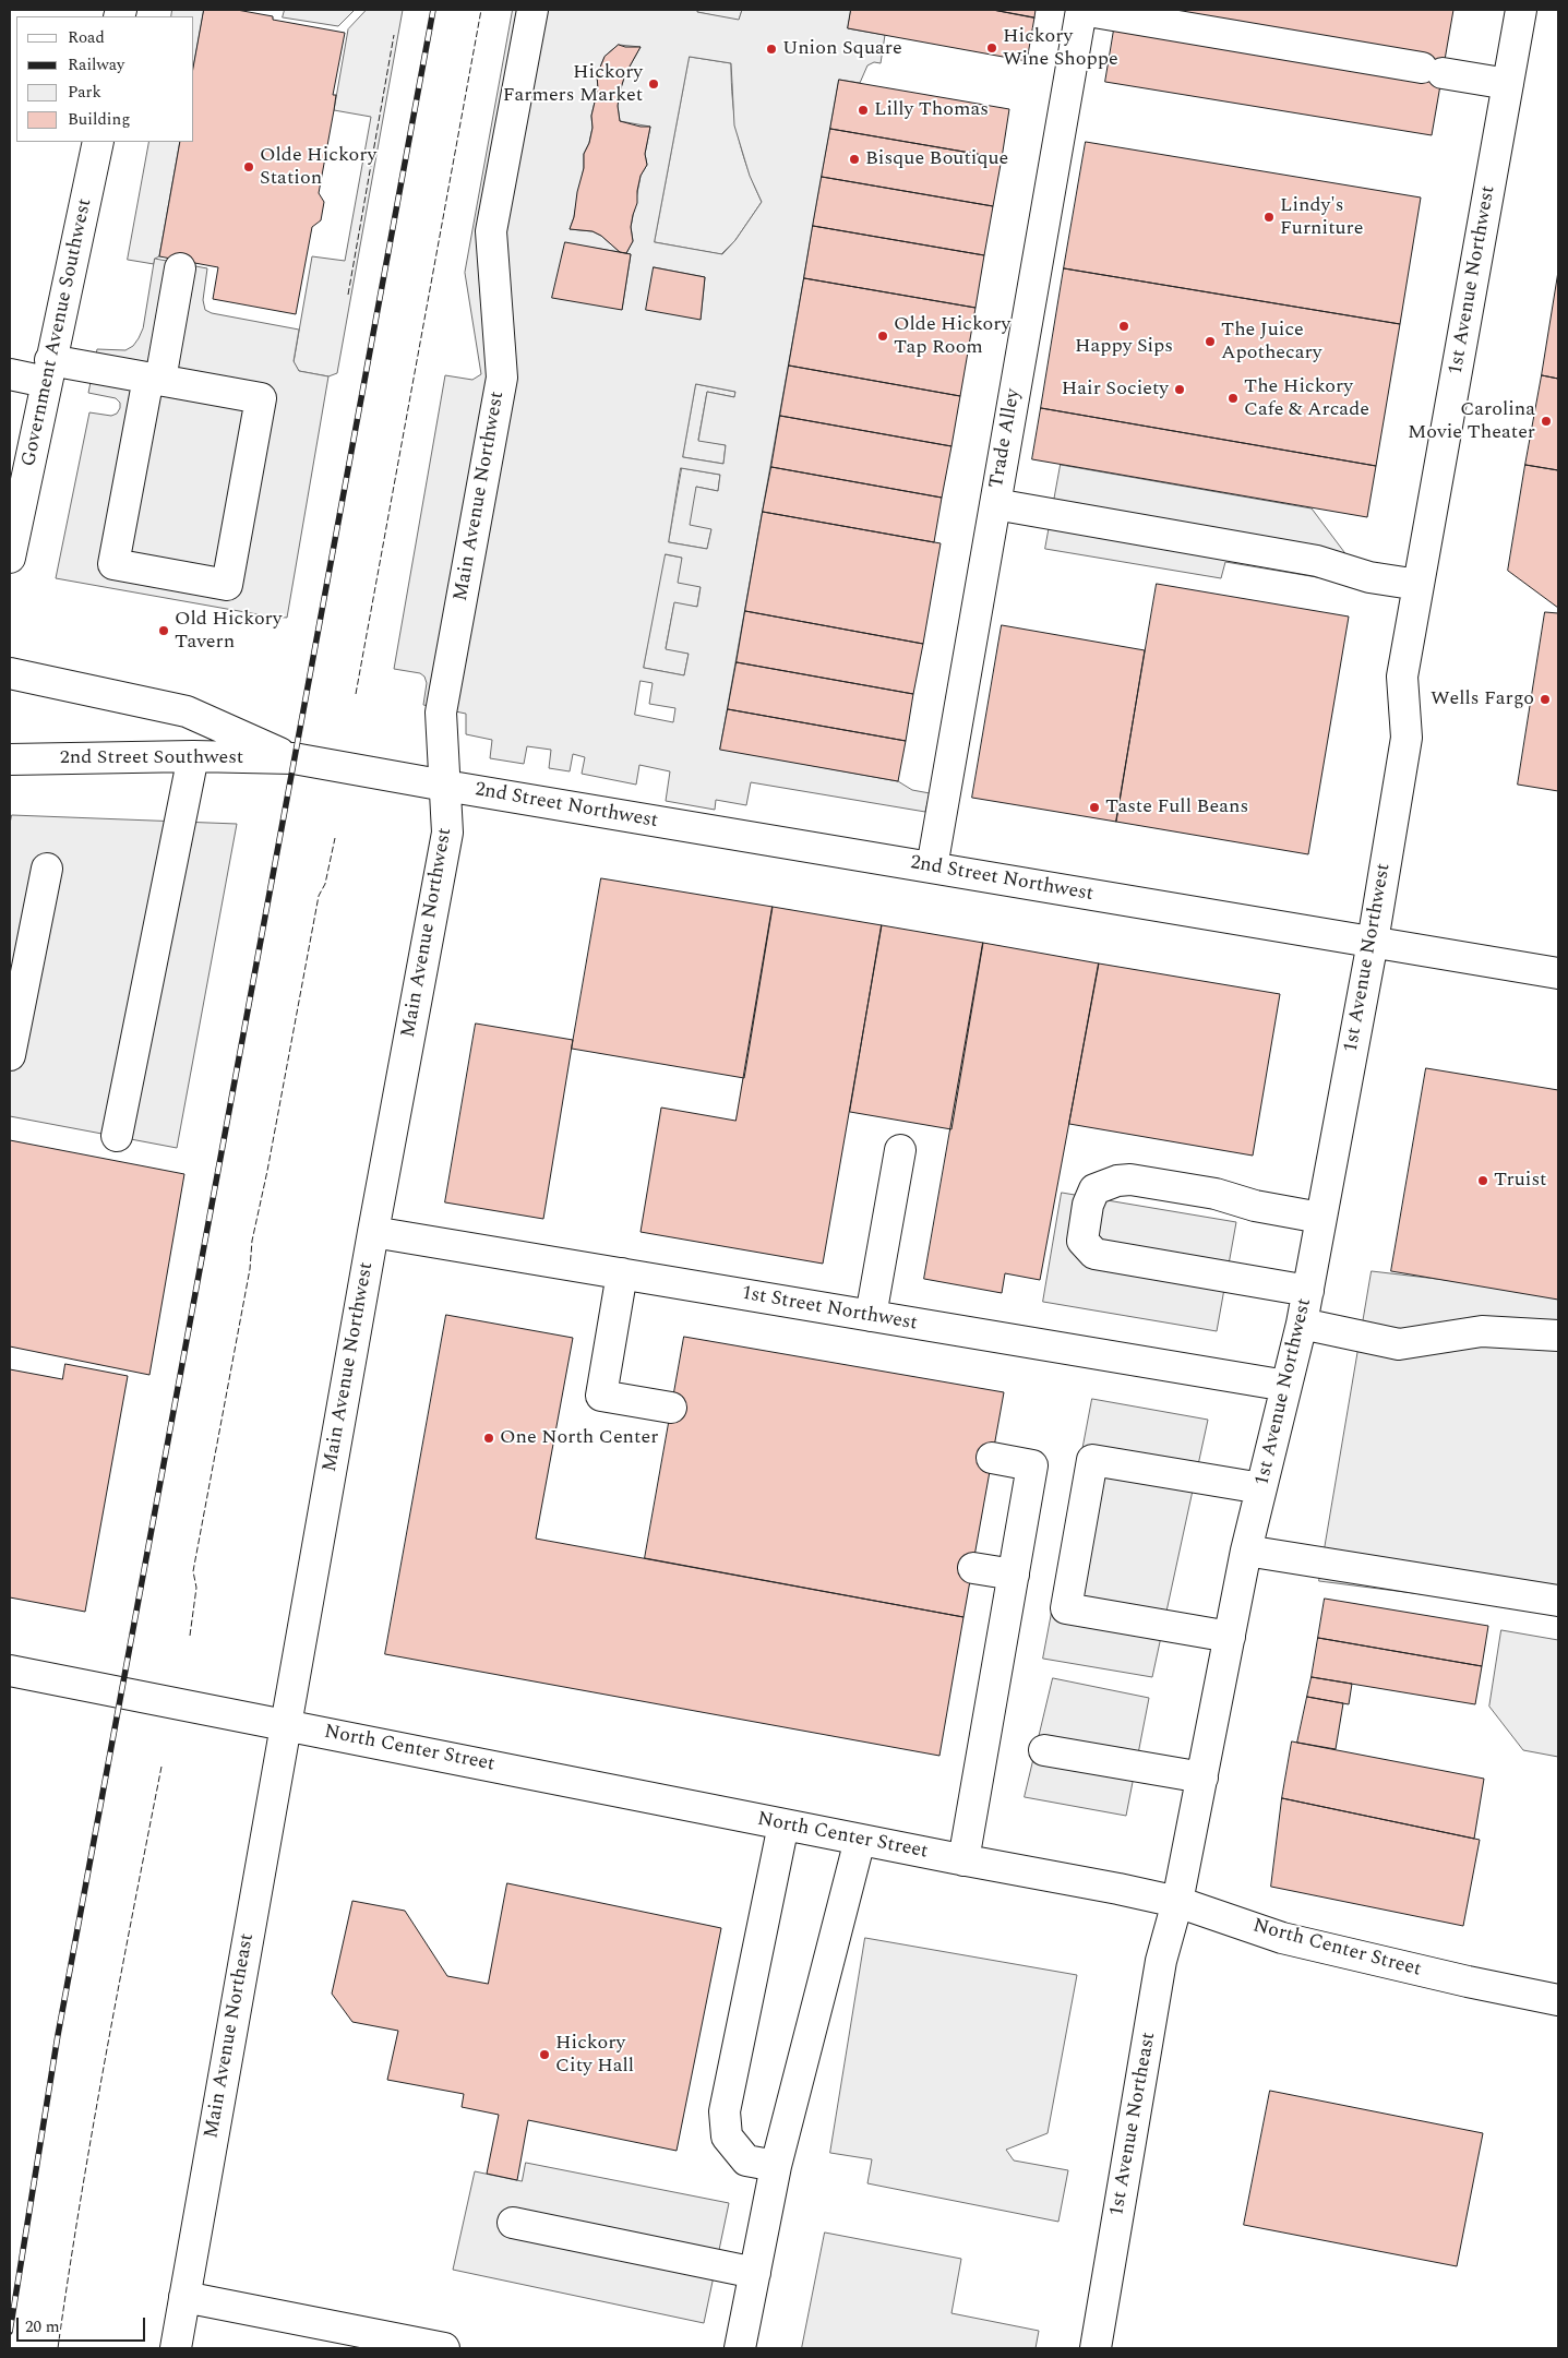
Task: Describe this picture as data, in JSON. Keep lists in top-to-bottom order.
{
  "streets": {
    "street": [
      "1st Avenue Northwest",
      "Government Avenue Southwest",
      "Trade Alley",
      "Main Avenue Northwest",
      "2nd Street Southwest",
      "2nd Street Northwest",
      "1st Street Northwest",
      "North Center Street",
      "Main Avenue Northeast",
      "1st Avenue Northeast"
    ]
  },
  "crossings": [
    ["1st Avenue Northwest", "2nd Street Northwest"],
    ["1st Avenue Northwest", "1st Street Northwest"],
    ["1st Avenue Northwest", "North Center Street"],
    ["1st Avenue Northwest", "1st Avenue Northeast"],
    ["Trade Alley", "2nd Street Northwest"],
    ["Main Avenue Northwest", "2nd Street Southwest"],
    ["Main Avenue Northwest", "2nd Street Northwest"],
    ["Main Avenue Northwest", "1st Street Northwest"],
    ["Main Avenue Northwest", "North Center Street"],
    ["Main Avenue Northwest", "Main Avenue Northeast"],
    ["2nd Street Southwest", "2nd Street Northwest"],
    ["North Center Street", "Main Avenue Northeast"],
    ["North Center Street", "1st Avenue Northeast"]
  ],
  "places": [
    "Hickory Wine Shoppe",
    "Union Square",
    "Hickory Farmers Market",
    "Lilly Thomas",
    "Bisque Boutique",
    "Olde Hickory Station",
    "Lindy's Furniture",
    "Happy Sips",
    "Olde Hickory Tap Room",
    "The Juice Apothecary",
    "Hair Society",
    "The Hickory Cafe & Arcade",
    "Carolina Movie Theater",
    "Old Hickory Tavern",
    "Wells Fargo",
    "Taste Full Beans",
    "Truist",
    "One North Center",
    "Hickory City Hall"
  ],
  "legend": [
    "Road",
    "Railway",
    "Park",
    "Building"
  ],
  "scale_bar": "20 m"
}
